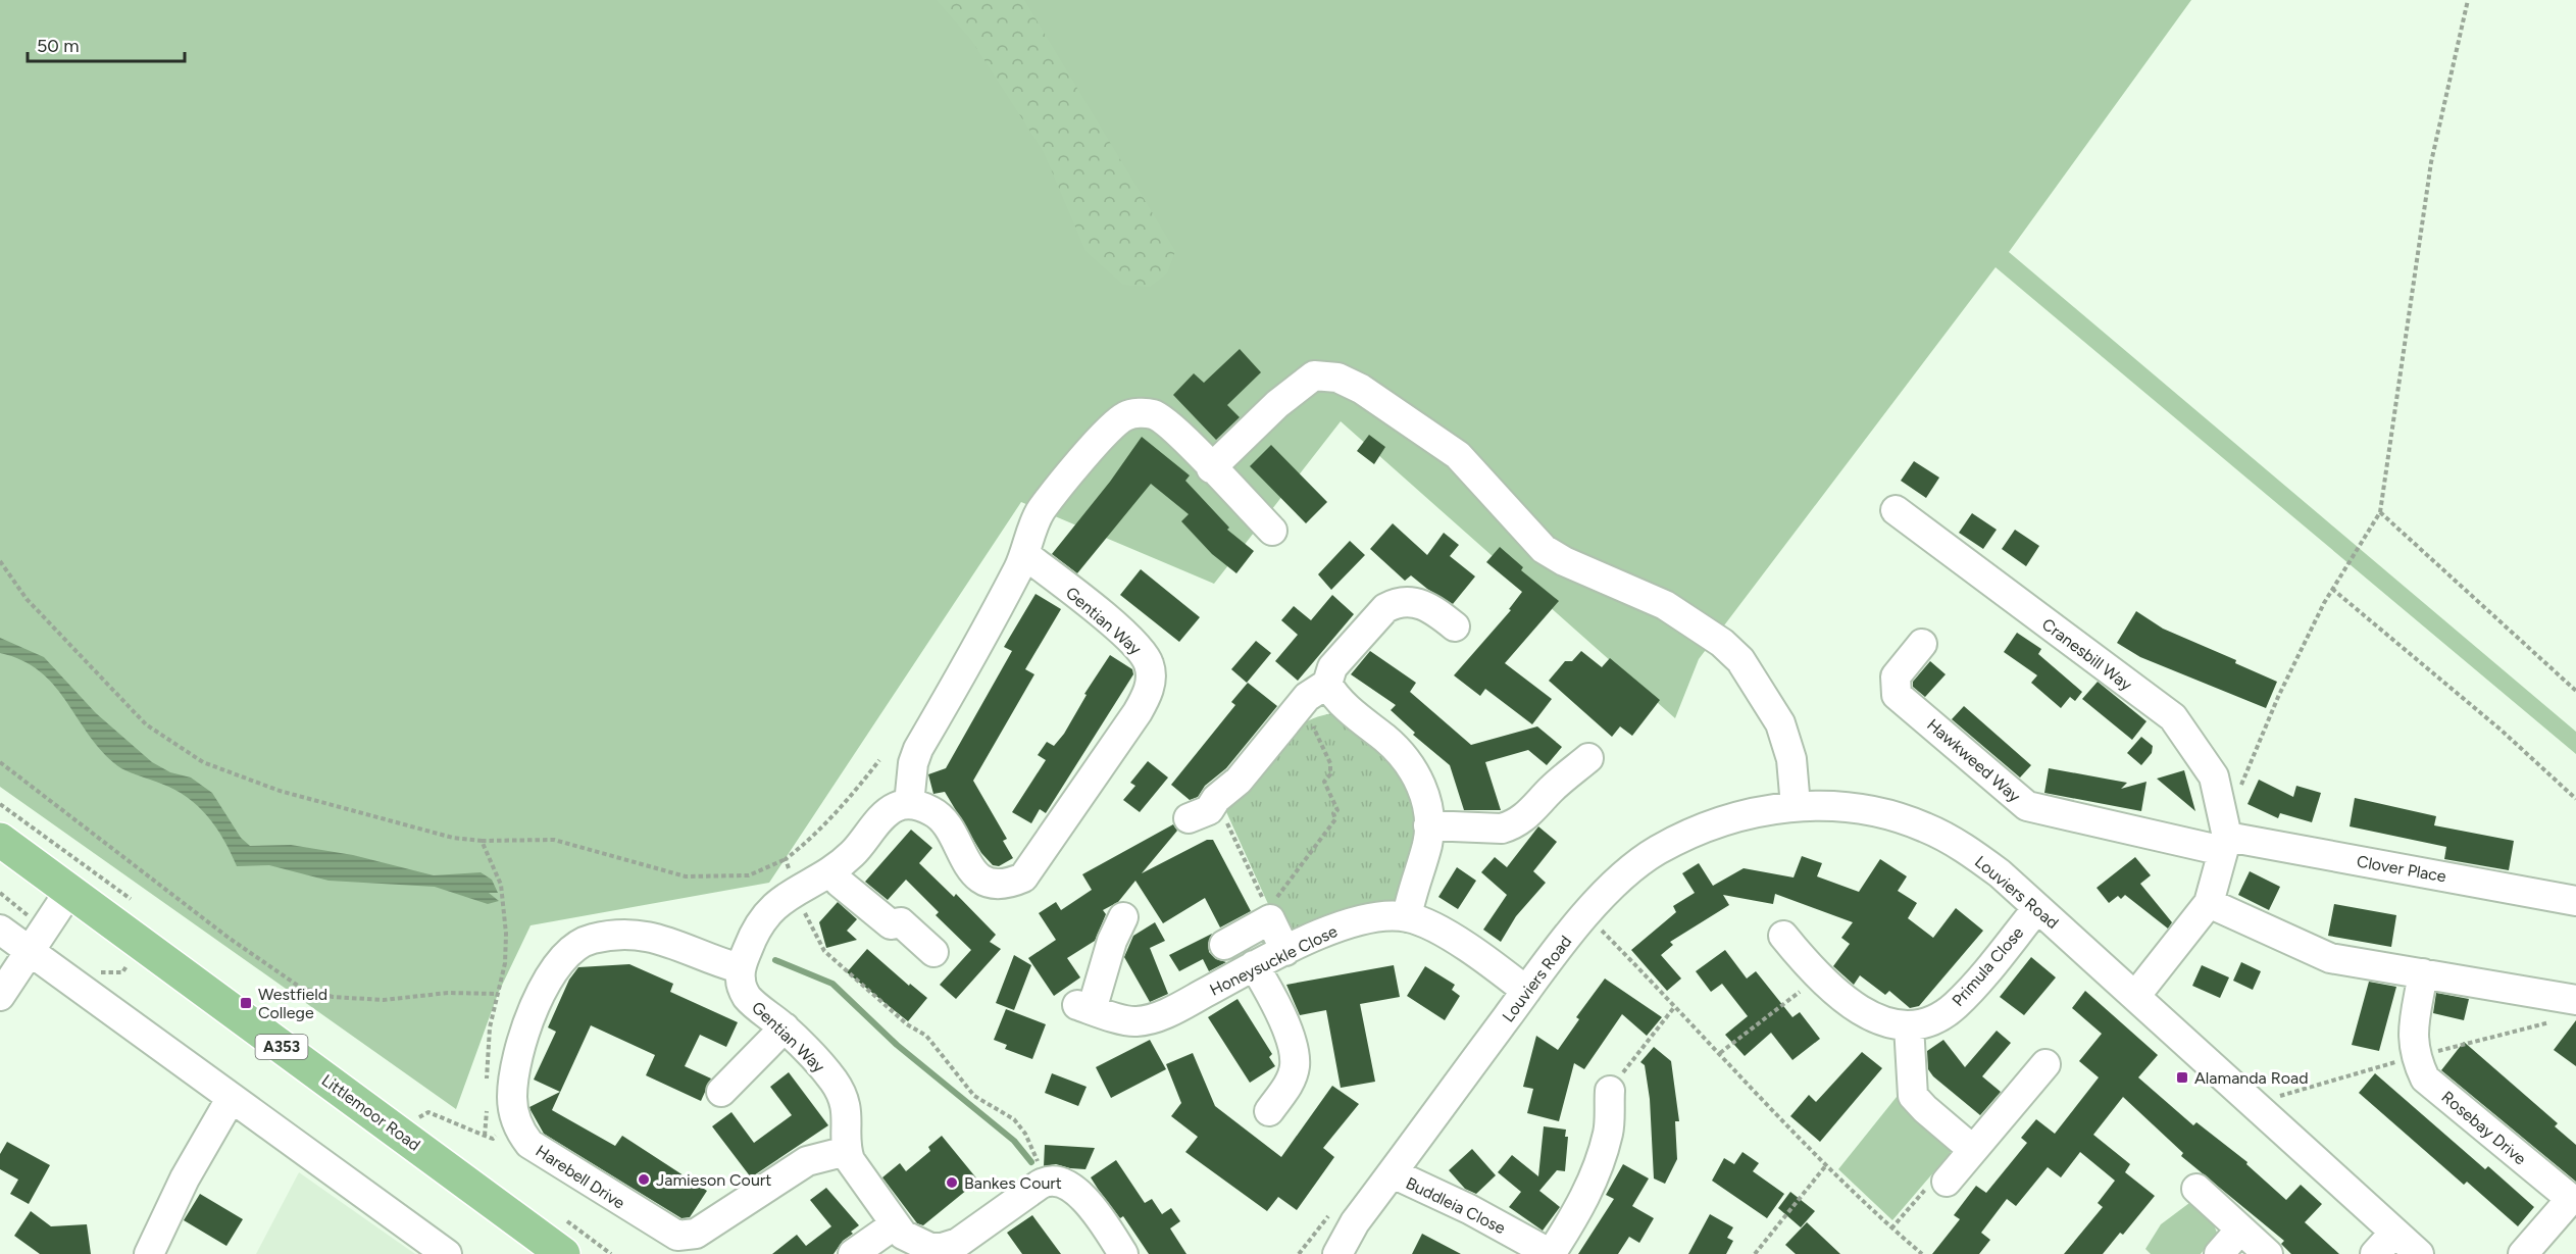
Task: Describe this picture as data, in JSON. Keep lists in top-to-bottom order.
{
  "streets": {
    "main road": ["A353", "Littlemoor Road"],
    "street": [
      "Gentian Way",
      "Cranesbill Way",
      "Hawkweed Way",
      "Clover Place",
      "Louviers Road",
      "Honeysuckle Close",
      "Primula Close",
      "Rosebay Drive",
      "Harebell Drive",
      "Buddleia Close"
    ]
  },
  "crossings": [
    ["Gentian Way", "Harebell Drive"],
    ["Cranesbill Way", "Hawkweed Way"],
    ["Cranesbill Way", "Clover Place"],
    ["Hawkweed Way", "Clover Place"],
    ["Louviers Road", "Honeysuckle Close"],
    ["Louviers Road", "Primula Close"],
    ["Louviers Road", "Buddleia Close"]
  ],
  "places": {
    "transit": ["Westfield College", "Alamanda Road"],
    "other": ["Jamieson Court", "Bankes Court"]
  },
  "scale_bar": "50 m"
}
